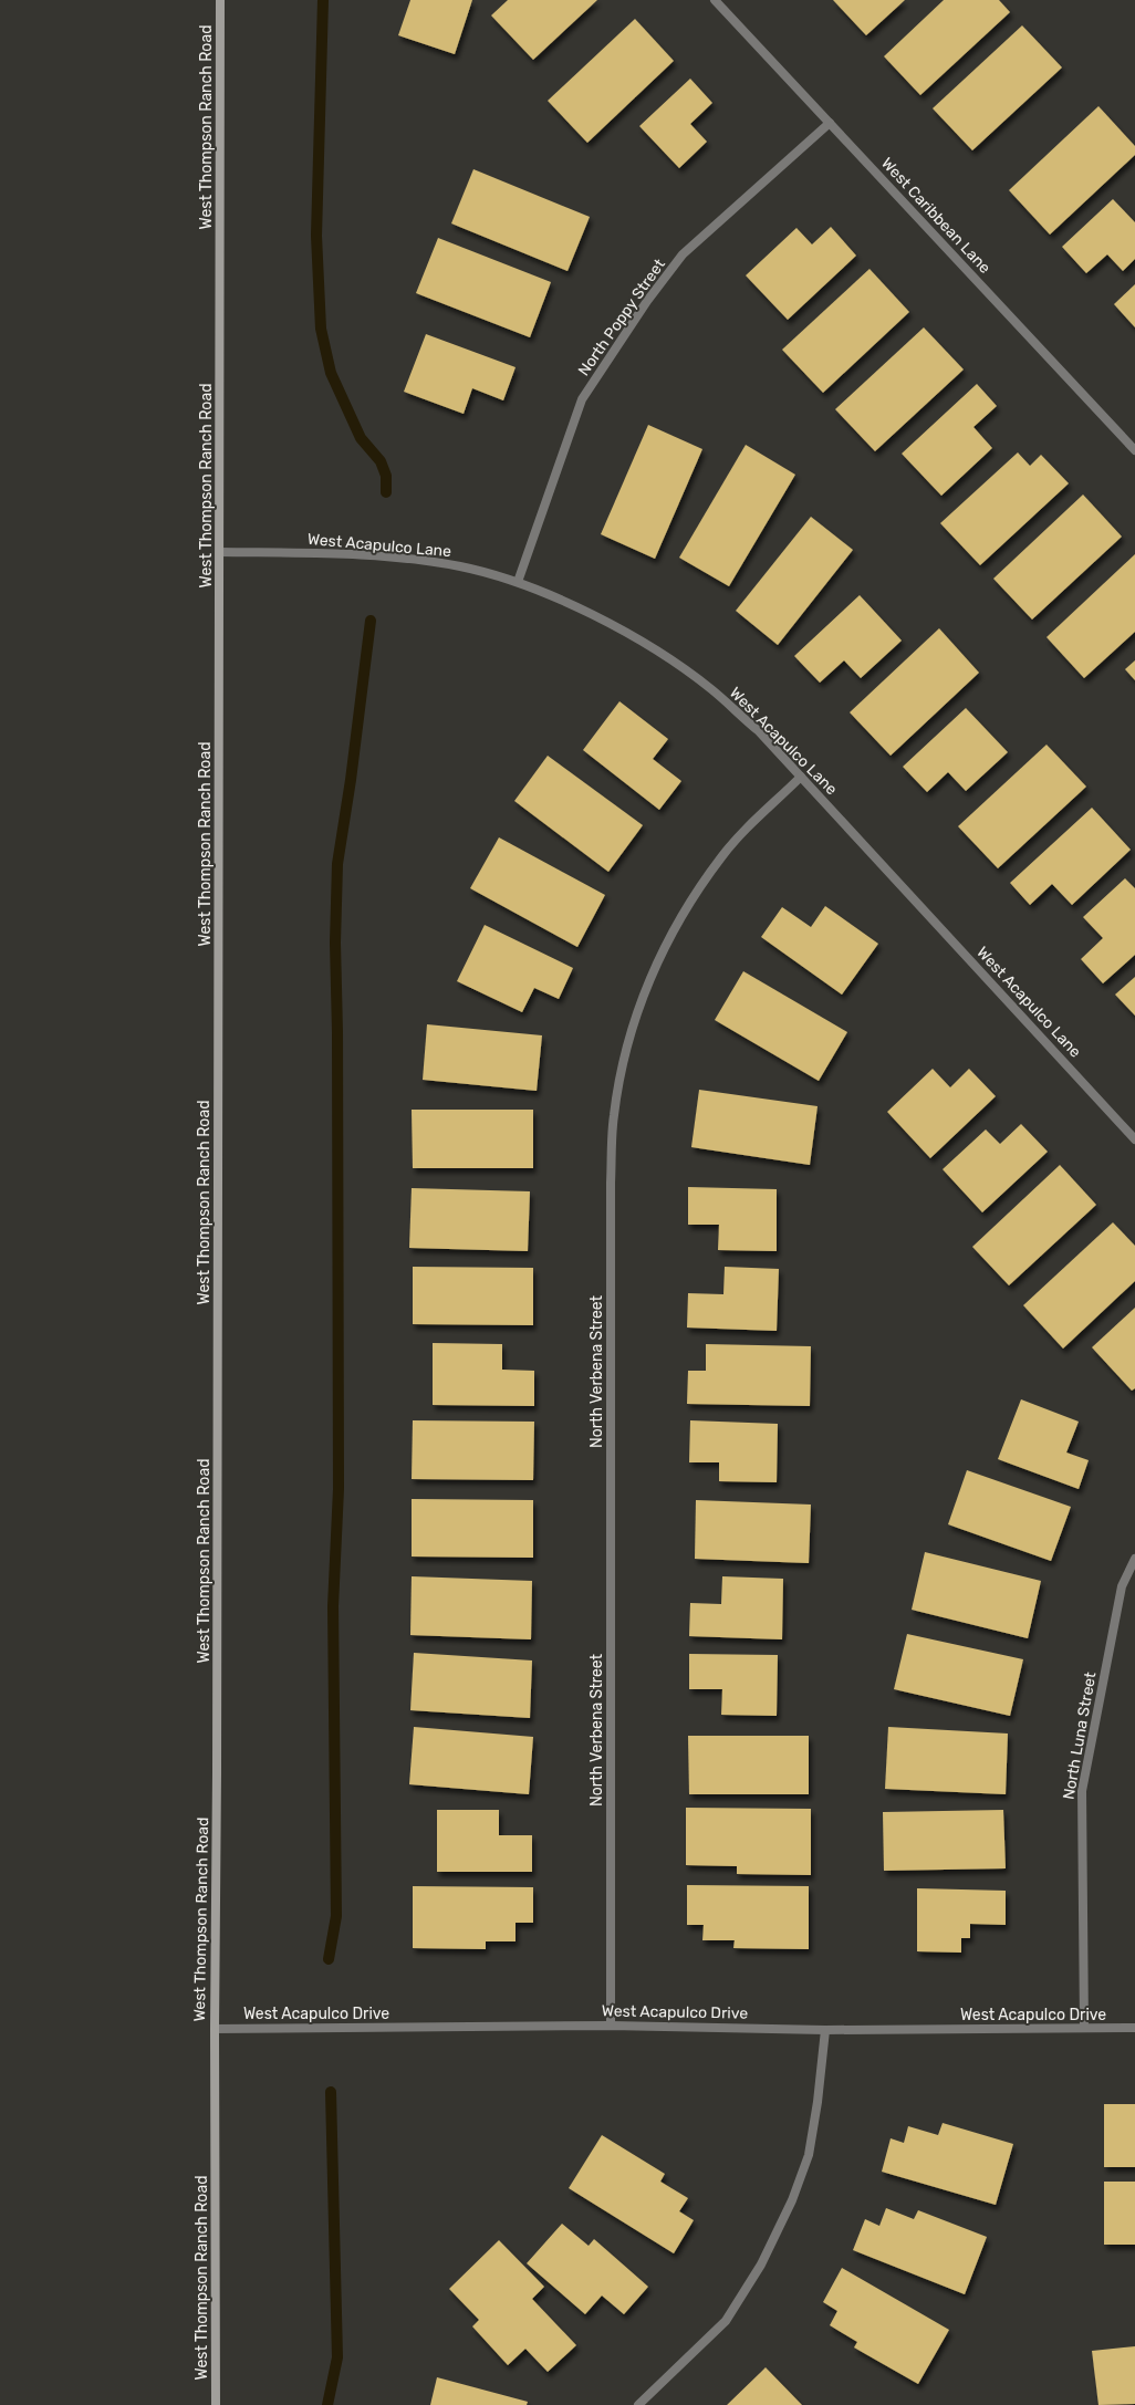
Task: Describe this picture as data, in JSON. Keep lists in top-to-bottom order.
{
  "streets": {
    "main road": ["West Thompson Ranch Road"],
    "street": [
      "West Caribbean Lane",
      "North Poppy Street",
      "West Acapulco Lane",
      "North Verbena Street",
      "North Luna Street",
      "West Acapulco Drive"
    ]
  },
  "crossings": [
    ["West Thompson Ranch Road", "West Acapulco Lane"],
    ["West Thompson Ranch Road", "West Acapulco Drive"],
    ["West Caribbean Lane", "North Poppy Street"],
    ["North Poppy Street", "West Acapulco Lane"],
    ["West Acapulco Lane", "North Verbena Street"],
    ["North Verbena Street", "West Acapulco Drive"],
    ["North Luna Street", "West Acapulco Drive"]
  ]
}
